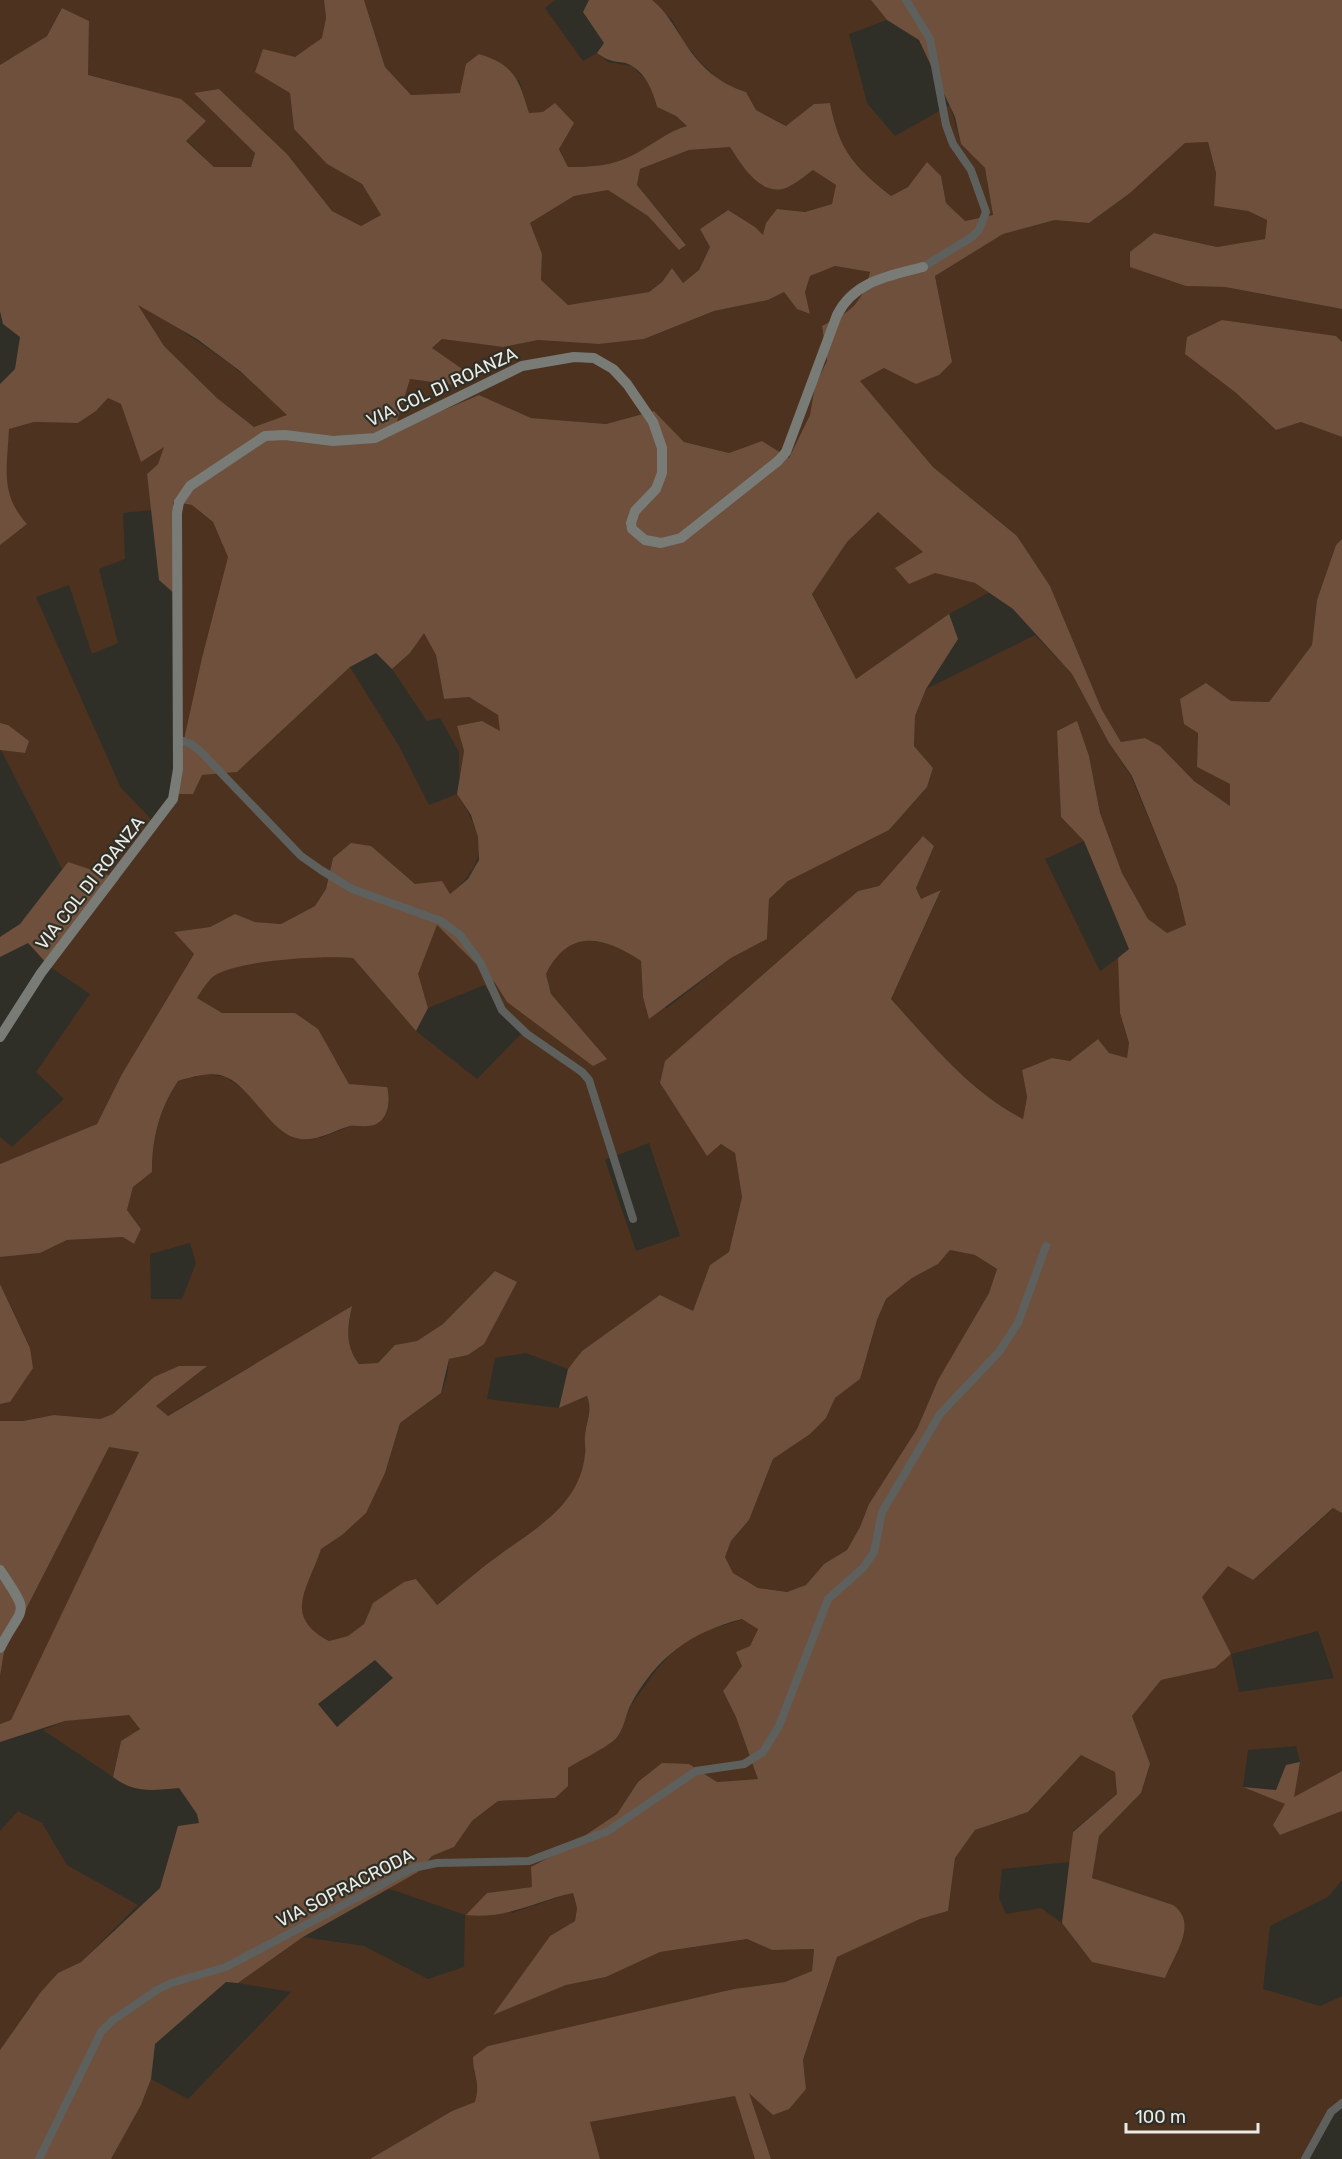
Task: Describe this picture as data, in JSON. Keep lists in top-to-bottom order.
{
  "streets": {
    "street": ["VIA COL DI ROANZA", "VIA SOPRACRODA"]
  },
  "scale_bar": "100 m"
}
